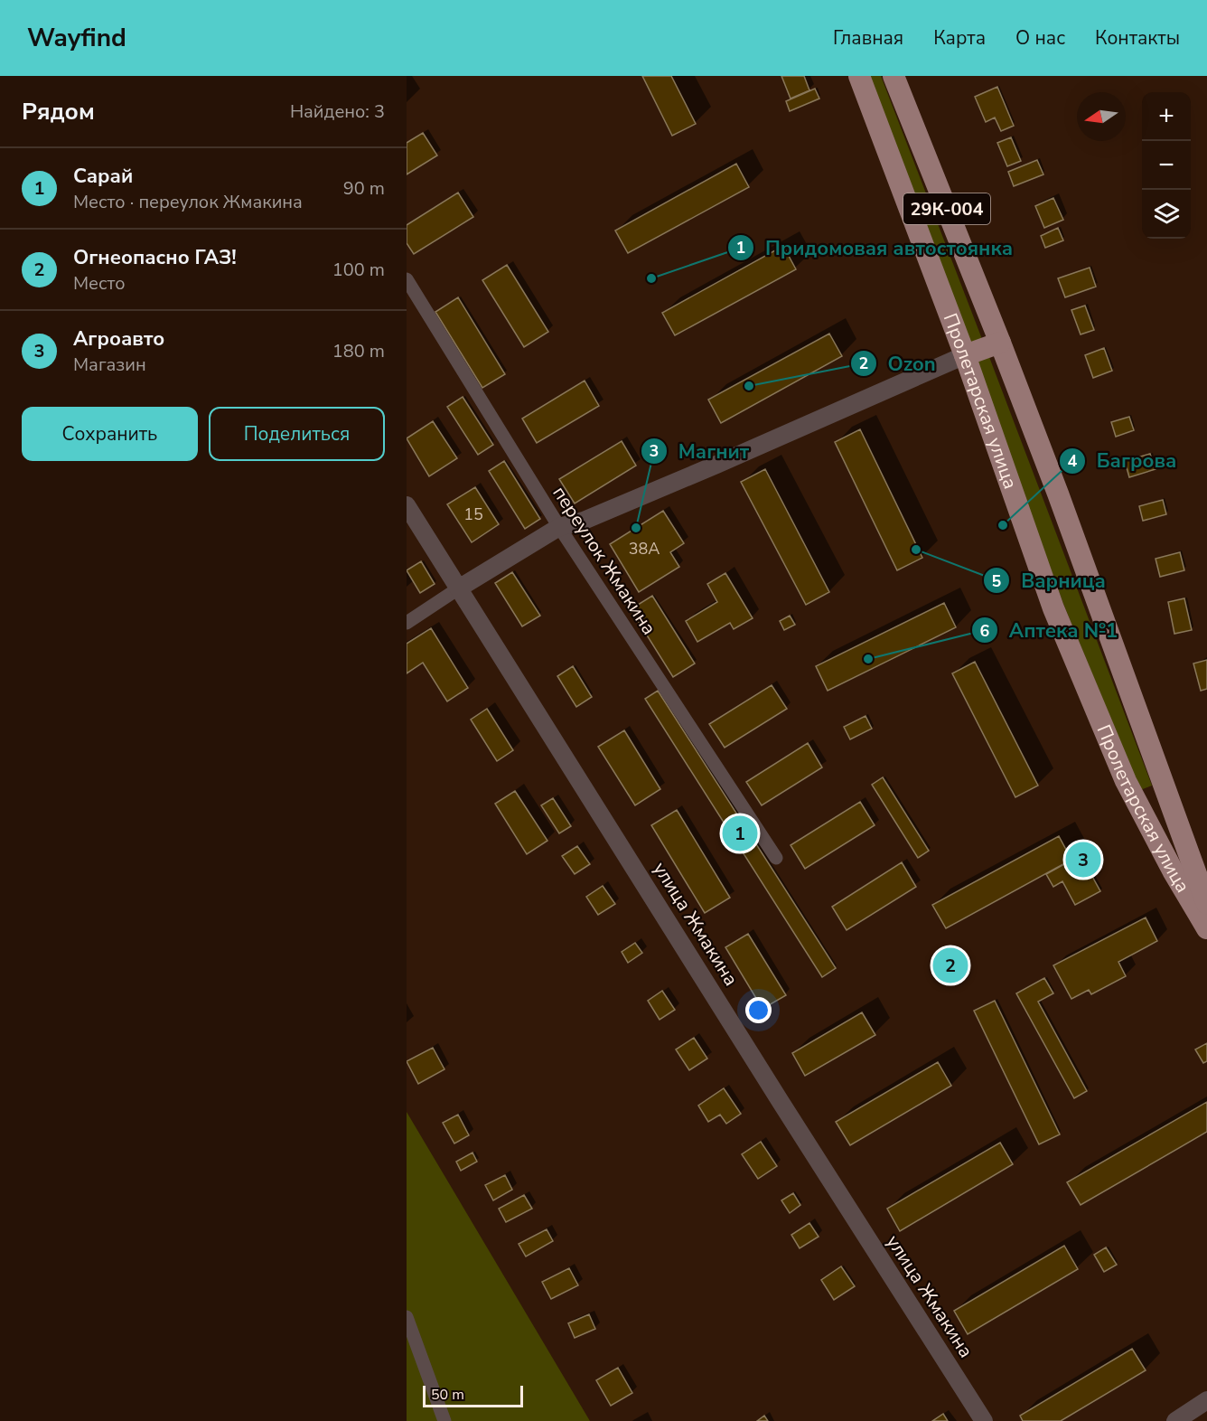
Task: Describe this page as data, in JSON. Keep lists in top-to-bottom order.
{
  "streets": {
    "main road": ["29К-004", "Пролетарская улица"],
    "street": ["переулок Жмакина", "улица Жмакина"]
  },
  "places": [
    "Придомовая автостоянка",
    "Ozon",
    "Багрова",
    "Магнит",
    "Варница",
    "Аптека №1"
  ],
  "house_numbers": ["15", "38А"],
  "scale_bar": "50 m",
  "north": "left",
  "page": {
    "header": "Wayfind",
    "nav": [
      "Главная",
      "Карта",
      "О нас",
      "Контакты"
    ],
    "heading": ["Рядом", "Найдено: 3"],
    "map_buttons": ["+", "−"],
    "list": [
      {
        "mark": "1",
        "name": "Сарай",
        "note": "Место · переулок Жмакина",
        "value": "90 m"
      },
      {
        "mark": "2",
        "name": "Огнеопасно ГАЗ!",
        "note": "Место",
        "value": "100 m"
      },
      {
        "mark": "3",
        "name": "Агроавто",
        "note": "Магазин",
        "value": "180 m"
      }
    ],
    "buttons": ["Сохранить", "Поделиться"],
    "pins": ["1", "3", "2"],
    "scale": "50 m"
  }
}
